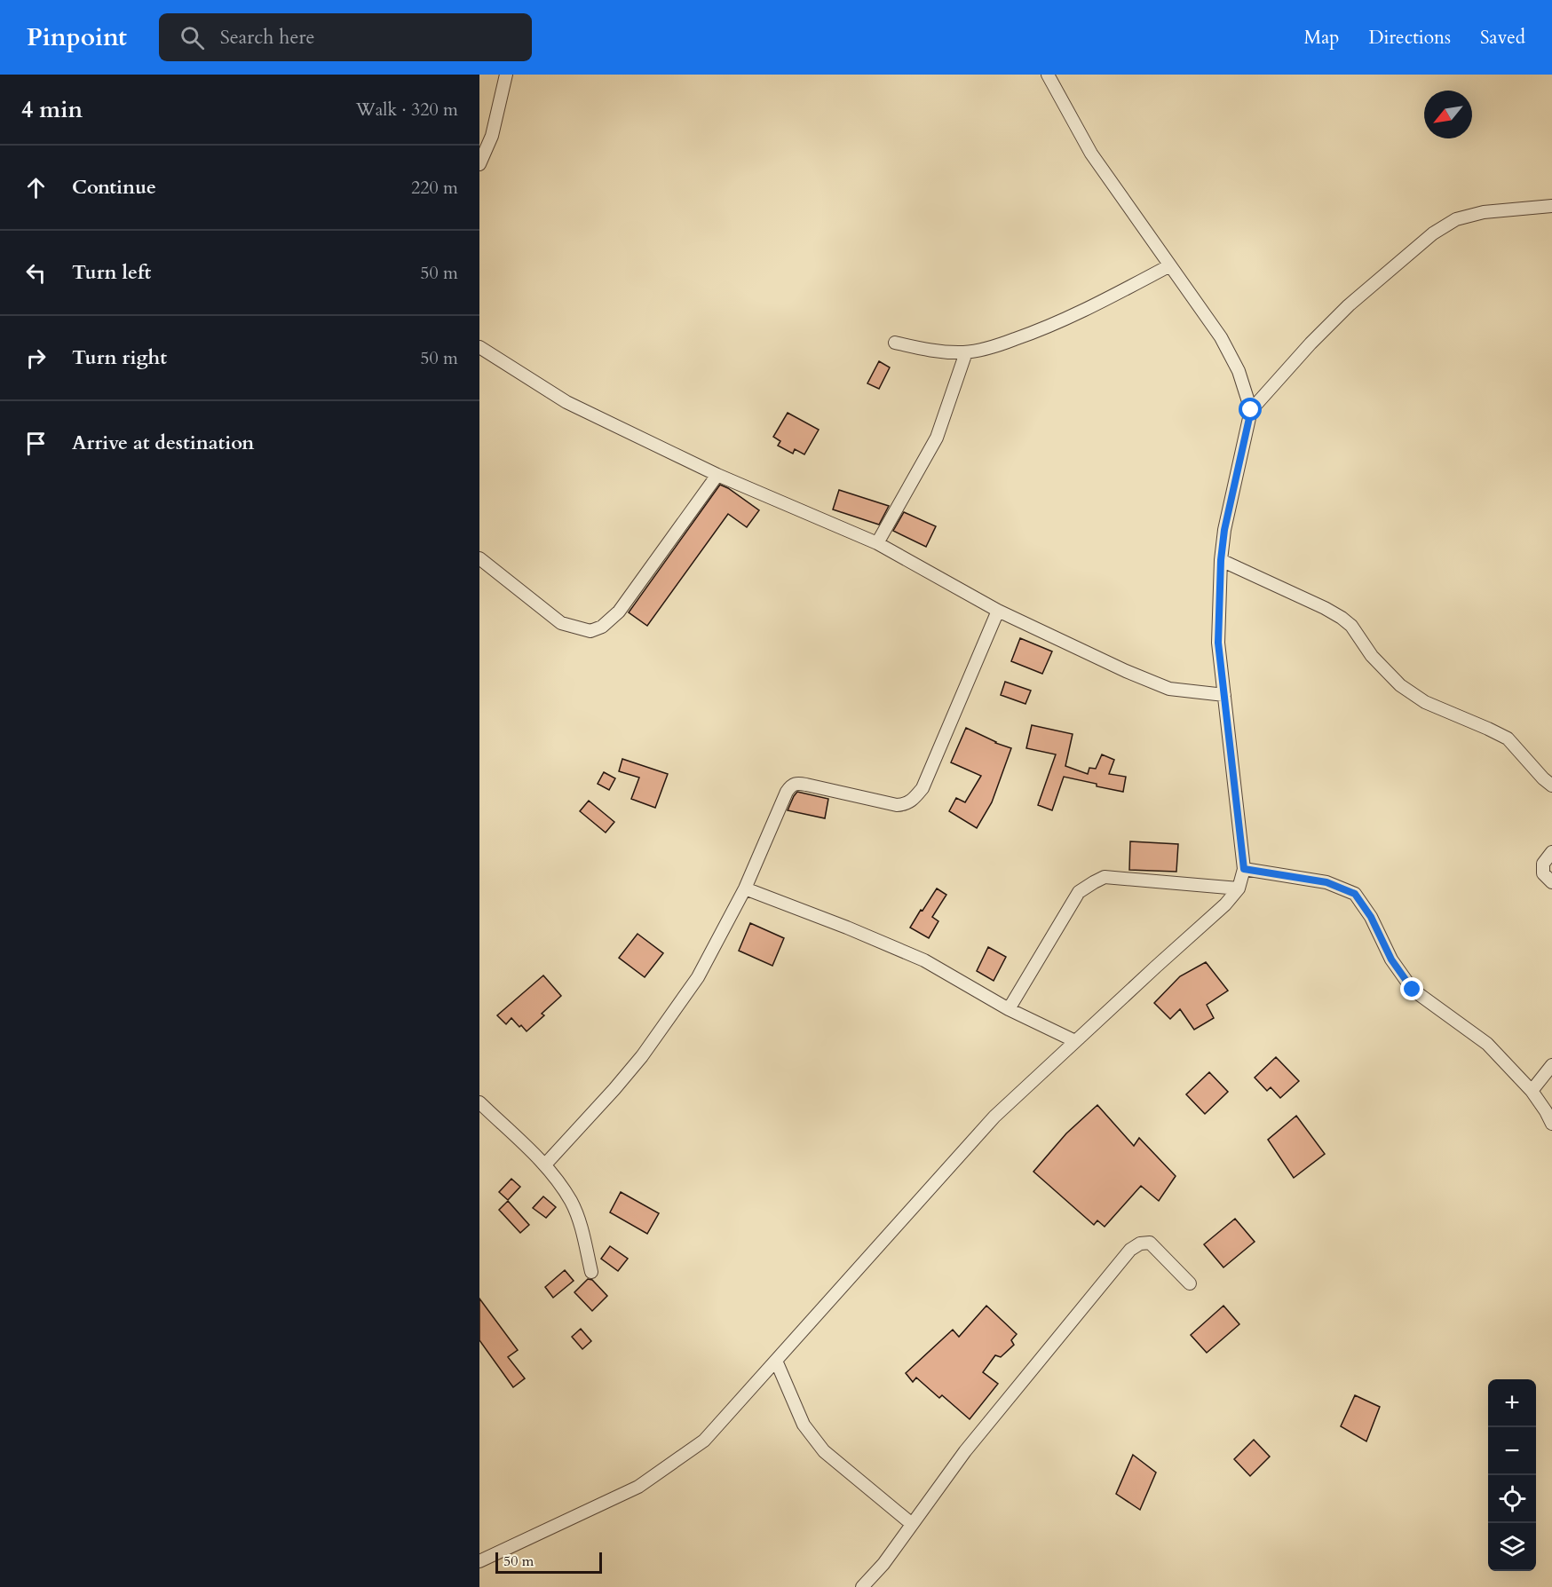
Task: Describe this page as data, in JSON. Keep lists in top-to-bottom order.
{
  "scale_bar": "50 m",
  "north": "bottom left",
  "page": {
    "header": "Pinpoint",
    "search": "Search here",
    "nav": ["Map", "Directions", "Saved"],
    "heading": ["4 min", "Walk · 320 m"],
    "list": [
      ["Continue", "220 m"],
      ["Turn left", "50 m"],
      ["Turn right", "50 m"],
      "Arrive at destination"
    ],
    "map_buttons": ["+", "−"],
    "scale": "50 m"
  }
}
